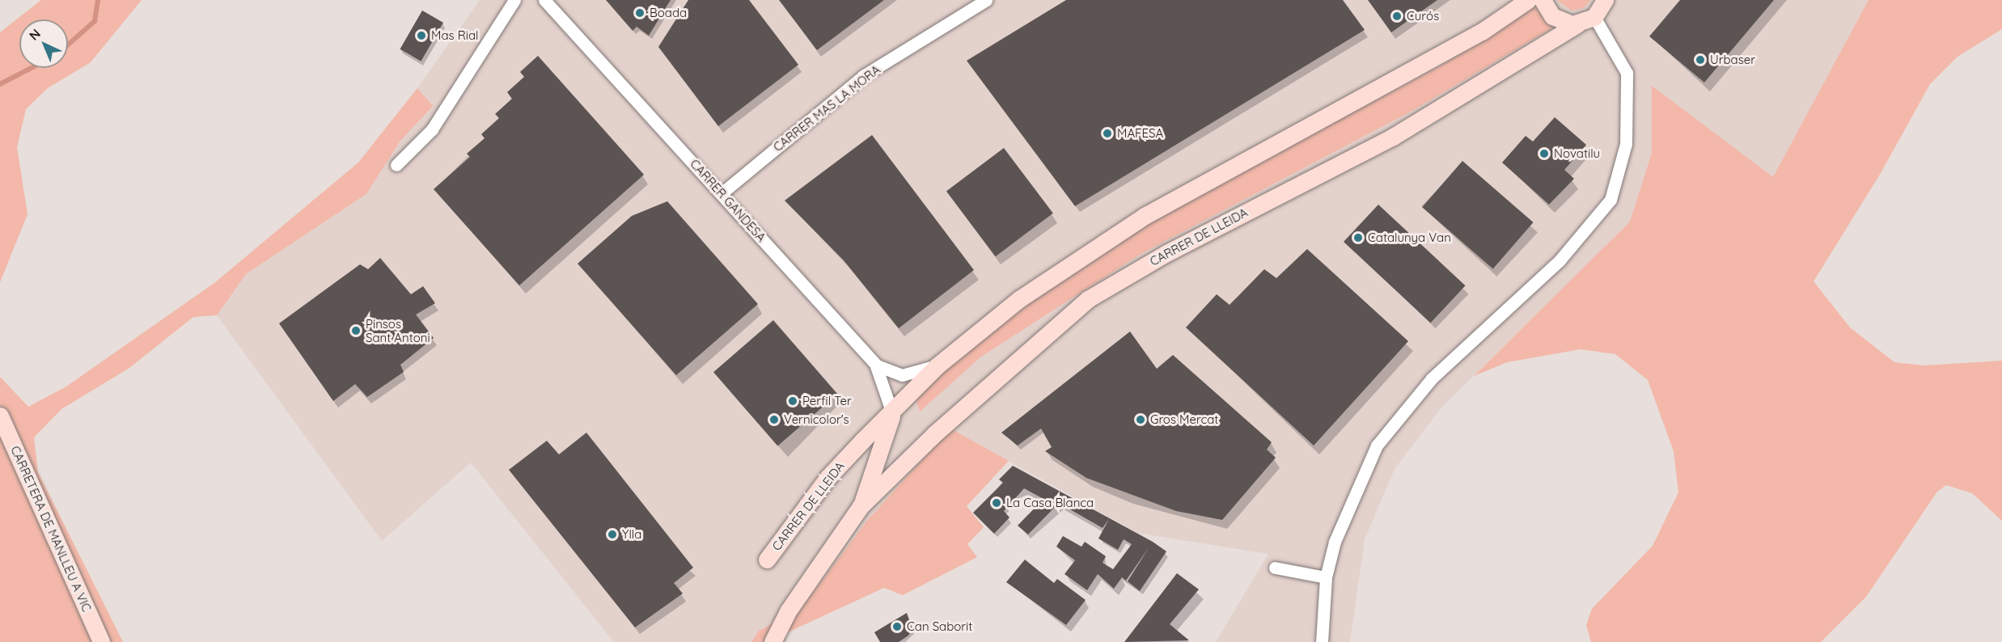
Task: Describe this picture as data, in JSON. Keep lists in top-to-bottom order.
{
  "streets": {
    "street": [
      "CARRER MAS LA MORA",
      "CARRER GANDESA",
      "CARRER DE LLEIDA",
      "CARRETERA DE MANLLEU A VIC"
    ]
  },
  "crossings": [
    ["CARRER MAS LA MORA", "CARRER GANDESA"],
    ["CARRER GANDESA", "CARRER DE LLEIDA"]
  ],
  "places": [
    "Boada",
    "Curós",
    "Mas Rial",
    "Urbaser",
    "MAFESA",
    "Novatilu",
    "Catalunya Van",
    "Pinsos Sant Antoni",
    "Perfil Ter",
    "Vernicolor's",
    "Gros Mercat",
    "La Casa Blanca",
    "Ylla",
    "Can Saborit"
  ],
  "north": "top left"
}
